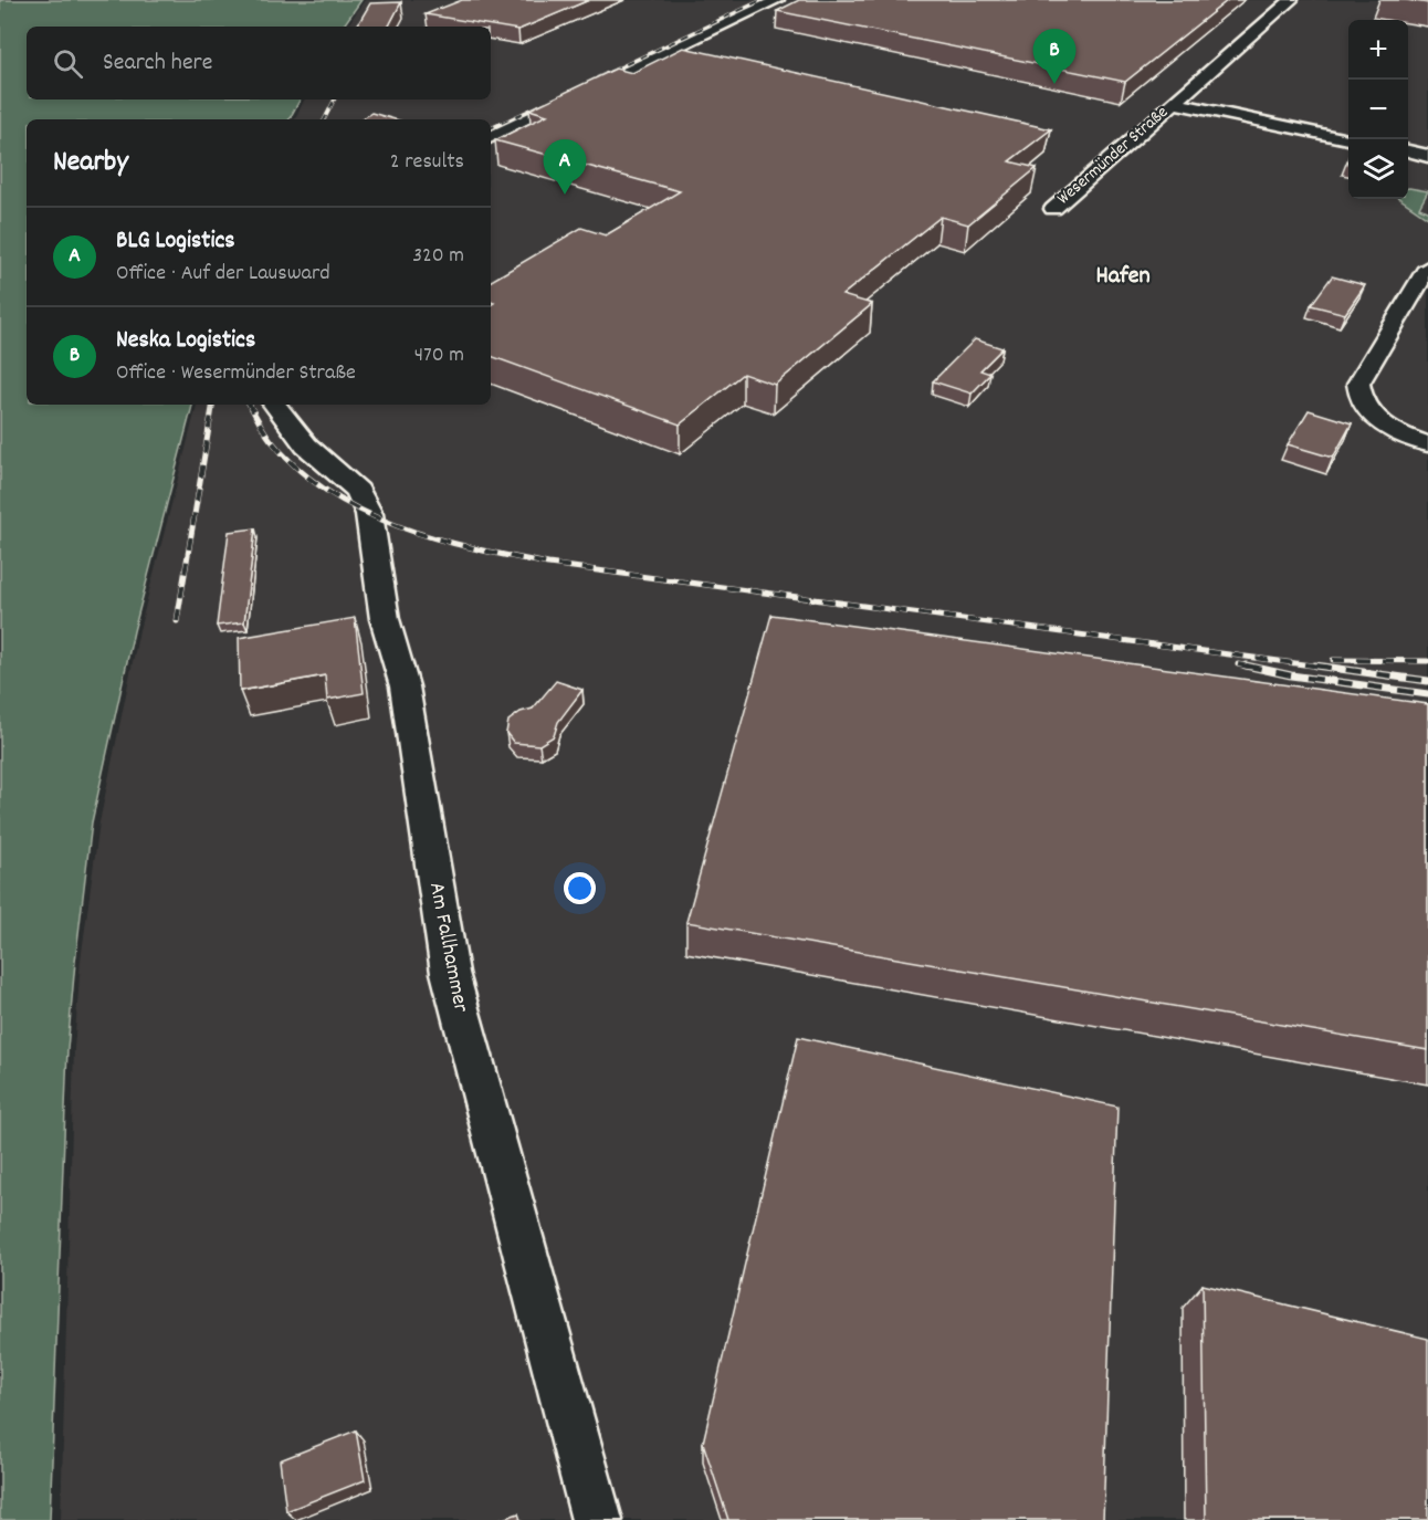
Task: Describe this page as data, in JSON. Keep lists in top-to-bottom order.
{
  "streets": {
    "street": ["Wesermünder Straße", "Am Fallhammer"]
  },
  "districts": ["Hafen"],
  "page": {
    "map_buttons": ["+", "−"],
    "search": "Search here",
    "pins": ["B", "A"],
    "heading": ["Nearby", "2 results"],
    "list": [
      {
        "mark": "A",
        "name": "BLG Logistics",
        "note": "Office · Auf der Lausward",
        "value": "320 m"
      },
      {
        "mark": "B",
        "name": "Neska Logistics",
        "note": "Office · Wesermünder Straße",
        "value": "470 m"
      }
    ]
  }
}
